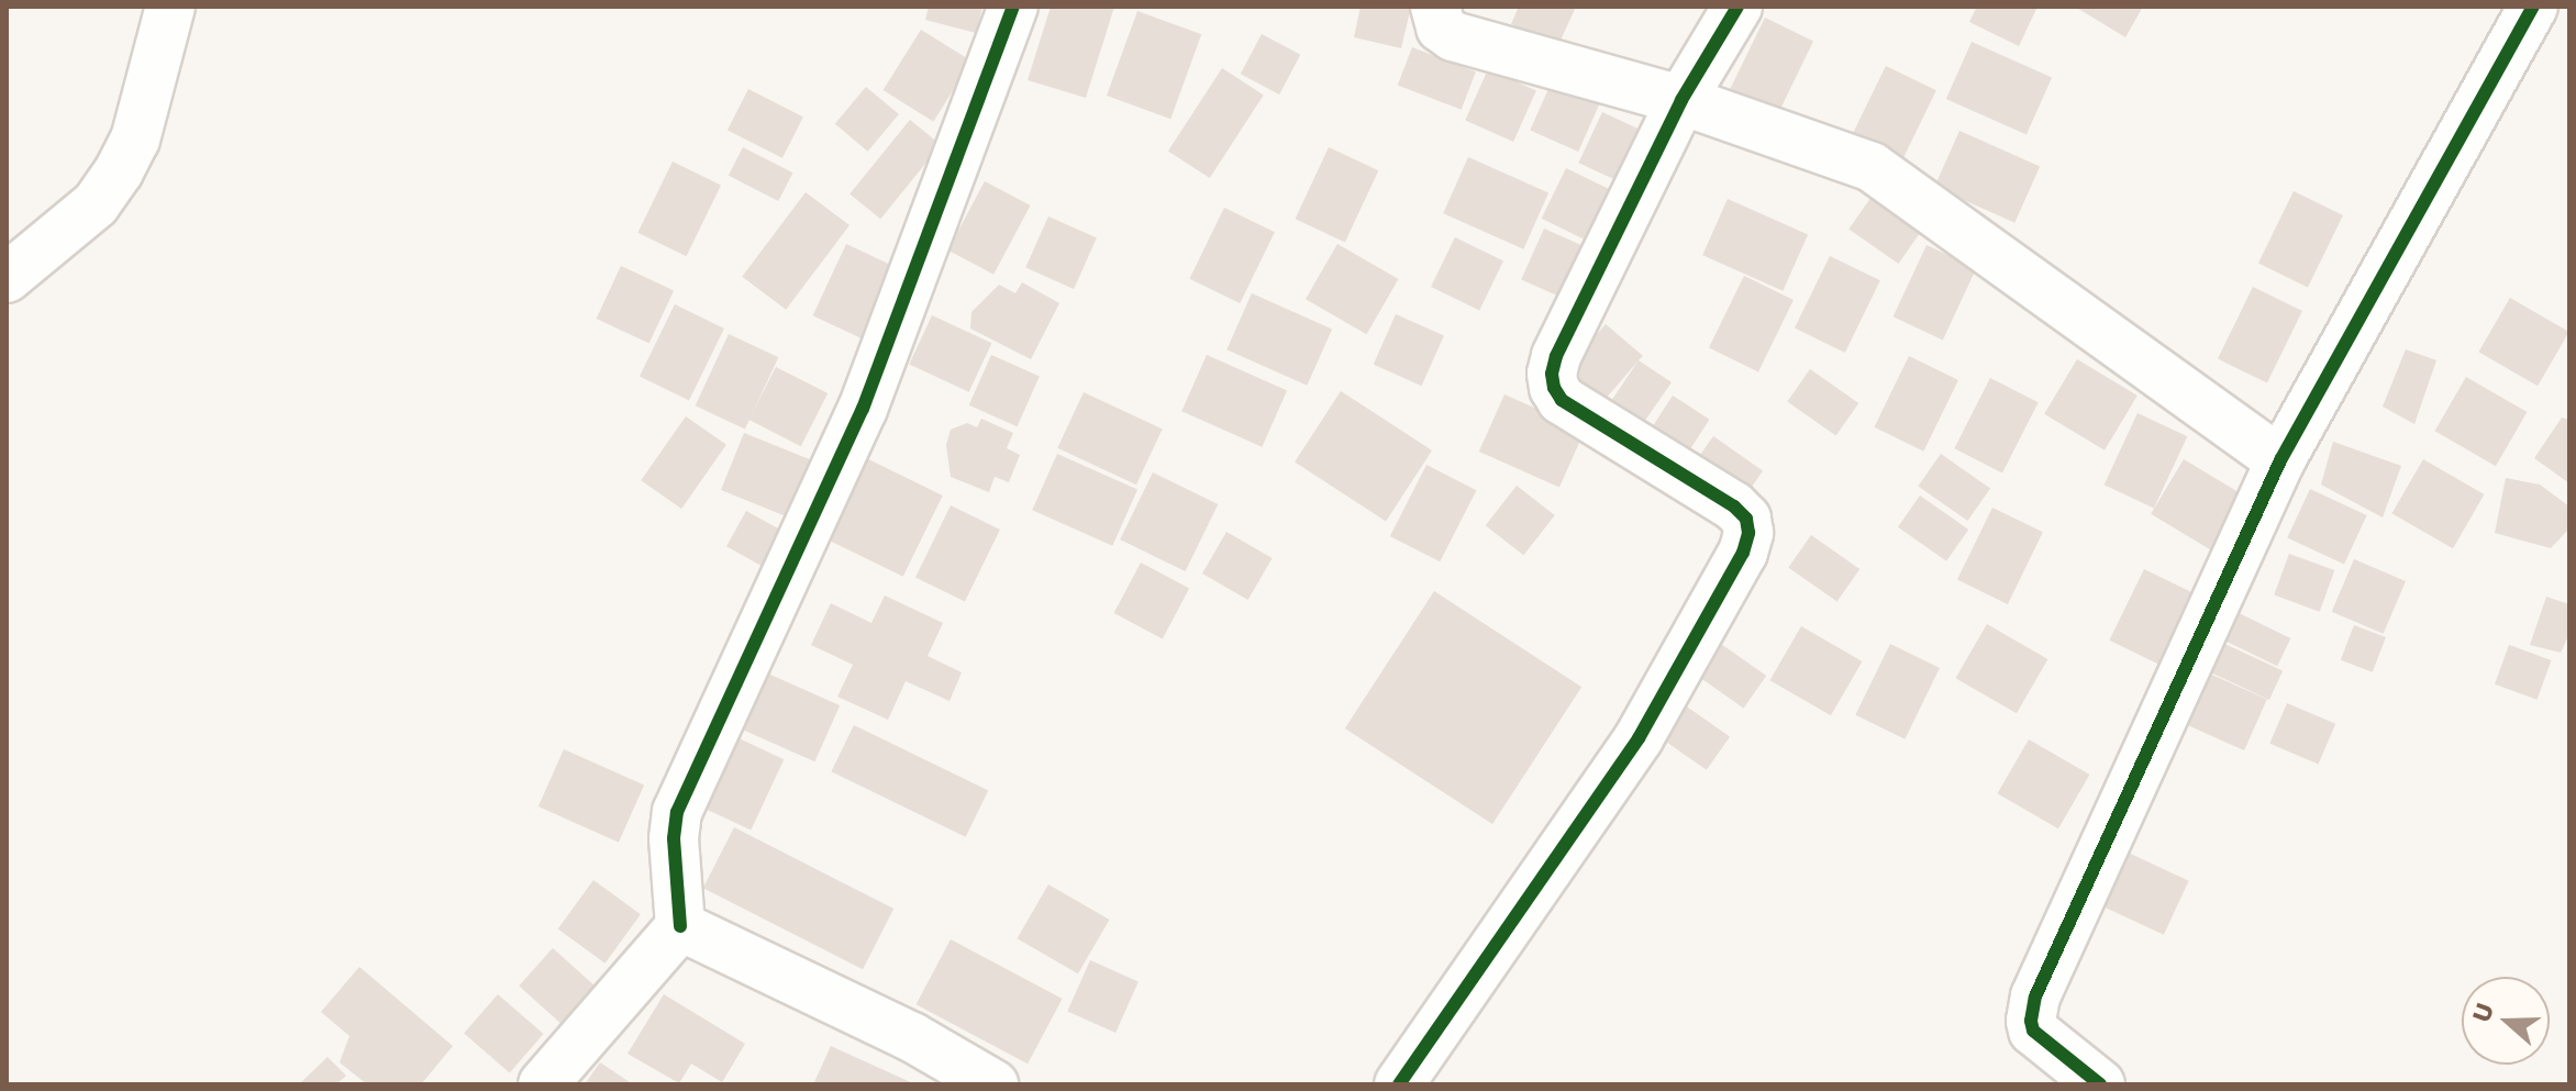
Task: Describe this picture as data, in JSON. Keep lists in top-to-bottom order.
{
  "north": "left"
}
